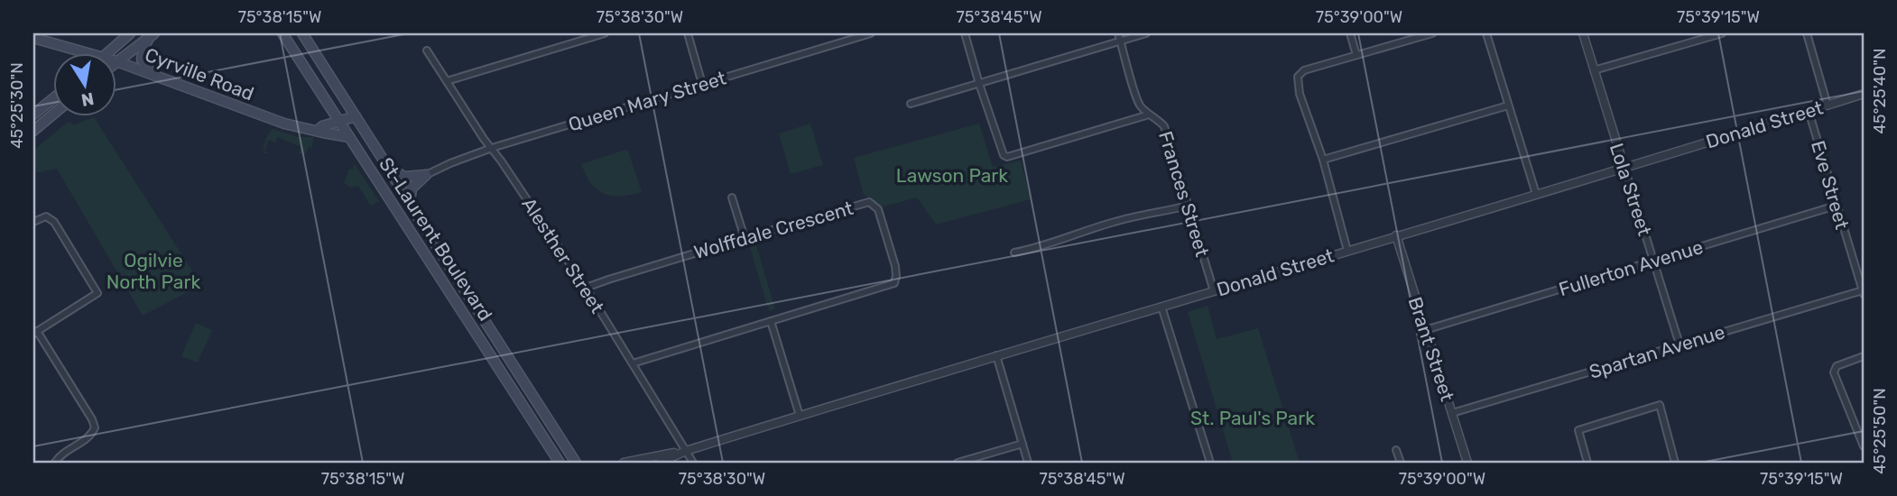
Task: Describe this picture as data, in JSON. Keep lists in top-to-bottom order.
{
  "streets": {
    "main road": ["Cyrville Road", "St-Laurent Boulevard"],
    "street": [
      "Queen Mary Street",
      "Donald Street",
      "Eve Street",
      "Lola Street",
      "Frances Street",
      "Wolffdale Crescent",
      "Alesther Street",
      "Fullerton Avenue",
      "Brant Street",
      "Spartan Avenue"
    ]
  },
  "crossings": [
    ["Cyrville Road", "St-Laurent Boulevard"],
    ["Queen Mary Street", "Alesther Street"],
    ["Donald Street", "Eve Street"],
    ["Donald Street", "Lola Street"],
    ["Donald Street", "Frances Street"],
    ["Donald Street", "Alesther Street"],
    ["Donald Street", "Brant Street"],
    ["Eve Street", "Fullerton Avenue"],
    ["Eve Street", "Spartan Avenue"],
    ["Lola Street", "Fullerton Avenue"],
    ["Lola Street", "Spartan Avenue"],
    ["Wolffdale Crescent", "Alesther Street"],
    ["Fullerton Avenue", "Brant Street"],
    ["Brant Street", "Spartan Avenue"]
  ],
  "parks": ["Lawson Park", "Ogilvie North Park", "St. Paul's Park"],
  "north": "bottom",
  "coordinates": [
    "75°38'15\"W",
    "75°38'30\"W",
    "75°38'45\"W",
    "75°39'00\"W",
    "75°39'15\"W",
    "45°25'40\"N",
    "45°25'30\"N",
    "45°25'50\"N"
  ]
}
